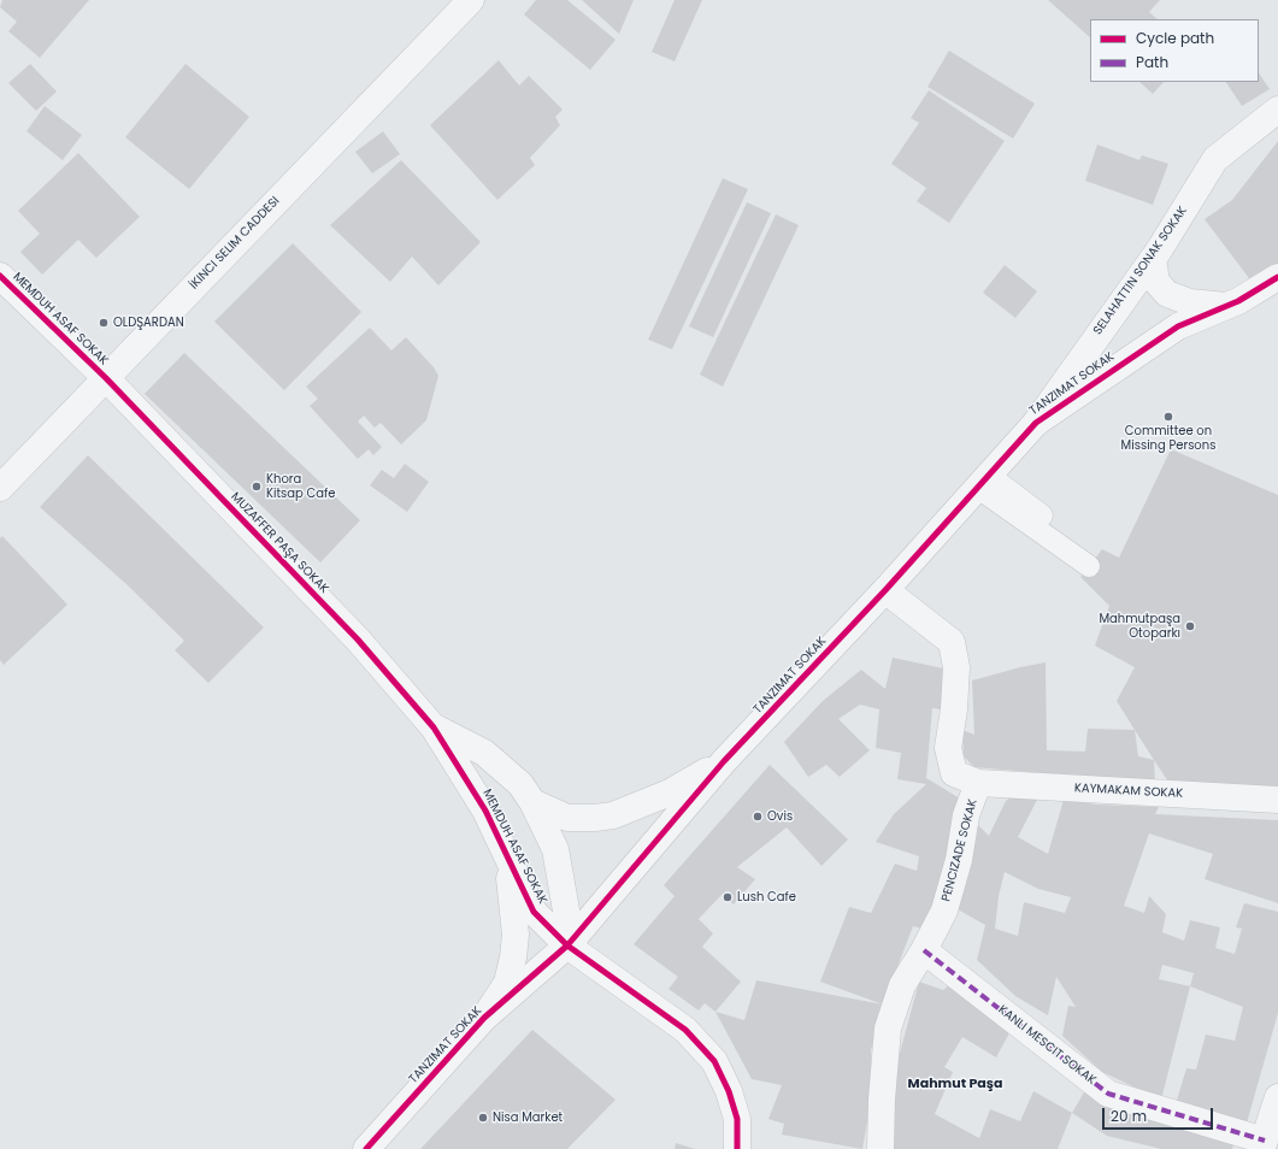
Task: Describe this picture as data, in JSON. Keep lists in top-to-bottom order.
{
  "streets": {
    "street": [
      "İKINCI SELIM CADDESI",
      "SELAHATTIN SONAK SOKAK",
      "MEMDUH ASAF SOKAK",
      "TANZIMAT SOKAK",
      "MUZAFFER PAŞA SOKAK",
      "KAYMAKAM SOKAK",
      "PENCIZADE SOKAK"
    ]
  },
  "crossings": [
    ["İKINCI SELIM CADDESI", "MEMDUH ASAF SOKAK"],
    ["İKINCI SELIM CADDESI", "MUZAFFER PAŞA SOKAK"],
    ["SELAHATTIN SONAK SOKAK", "TANZIMAT SOKAK"],
    ["MEMDUH ASAF SOKAK", "TANZIMAT SOKAK"],
    ["MEMDUH ASAF SOKAK", "MUZAFFER PAŞA SOKAK"],
    ["TANZIMAT SOKAK", "PENCIZADE SOKAK"],
    ["KAYMAKAM SOKAK", "PENCIZADE SOKAK"]
  ],
  "districts": ["Mahmut Paşa"],
  "places": [
    "OLDŞARDAN",
    "Committee on Missing Persons",
    "Khora Kitsap Cafe",
    "Mahmutpaşa Otoparkı",
    "Ovis",
    "Lush Cafe",
    "Nisa Market"
  ],
  "legend": ["Cycle path", "Path"],
  "scale_bar": "20 m"
}
